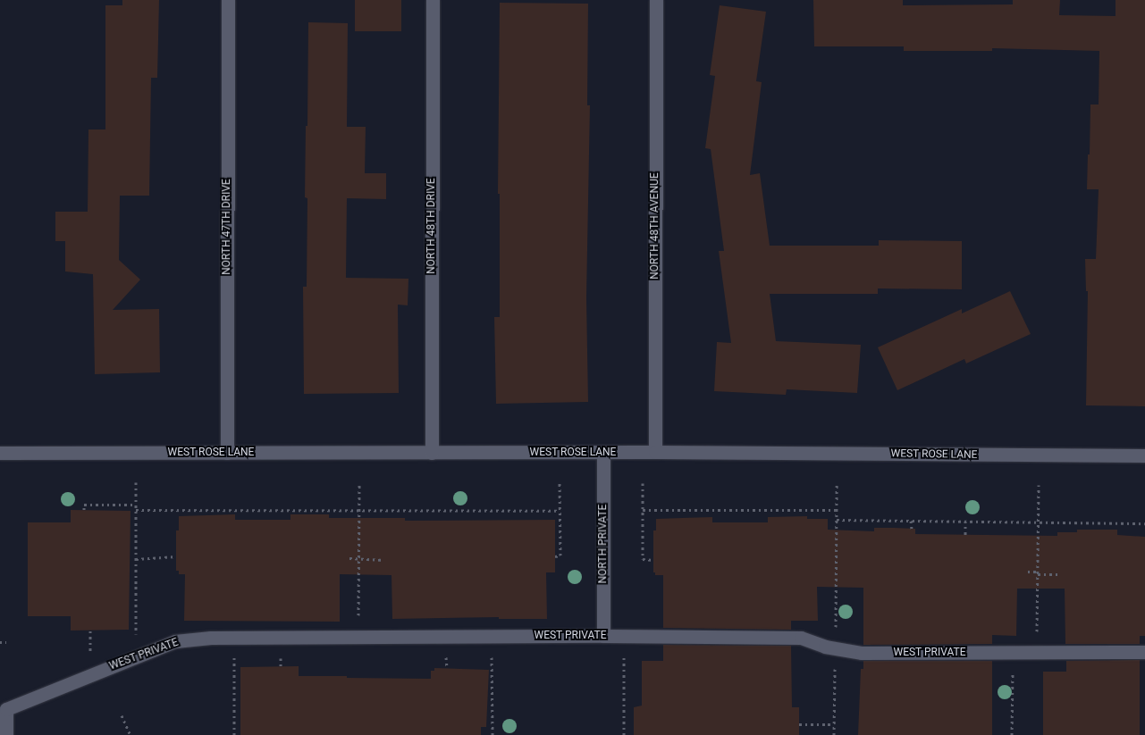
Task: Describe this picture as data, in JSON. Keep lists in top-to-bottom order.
{
  "streets": {
    "street": [
      "NORTH 48TH DRIVE",
      "NORTH 48TH AVENUE",
      "NORTH 47TH DRIVE",
      "WEST ROSE LANE",
      "NORTH PRIVATE",
      "WEST PRIVATE"
    ]
  },
  "crossings": [
    ["NORTH 48TH DRIVE", "WEST ROSE LANE"],
    ["NORTH 48TH AVENUE", "WEST ROSE LANE"],
    ["NORTH 47TH DRIVE", "WEST ROSE LANE"],
    ["WEST ROSE LANE", "NORTH PRIVATE"],
    ["NORTH PRIVATE", "WEST PRIVATE"]
  ]
}
